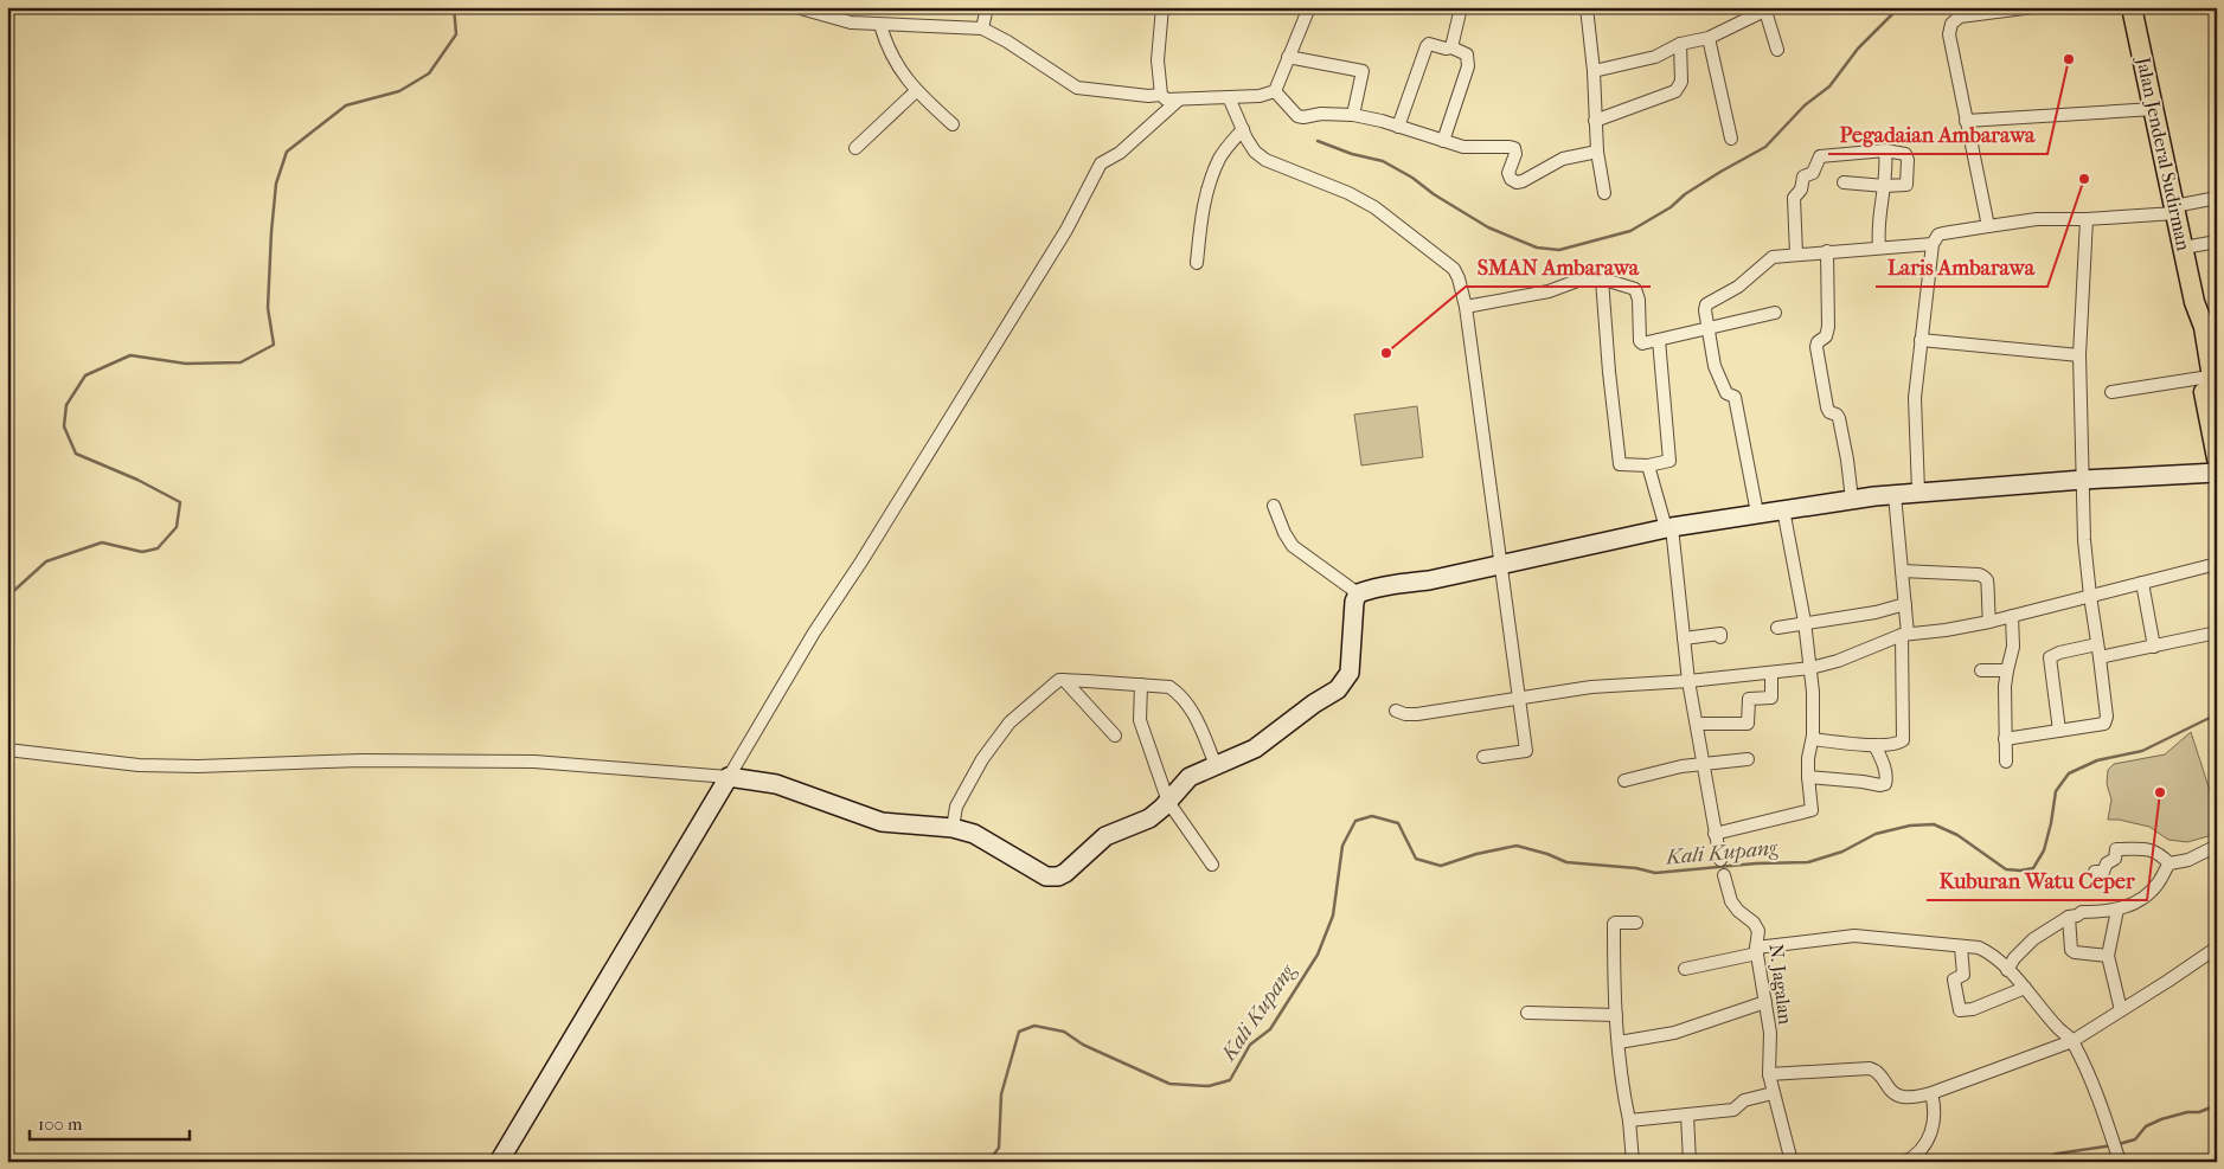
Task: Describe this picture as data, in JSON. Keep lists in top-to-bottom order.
{
  "streets": {
    "main road": ["Jalan Jenderal Sudirman"],
    "street": ["N. Jagalan"]
  },
  "water": ["Kali Kupang"],
  "places": [
    "Pegadaian Ambarawa",
    "Laris Ambarawa",
    "SMAN Ambarawa",
    "Kuburan Watu Ceper"
  ],
  "scale_bar": "100 m"
}
